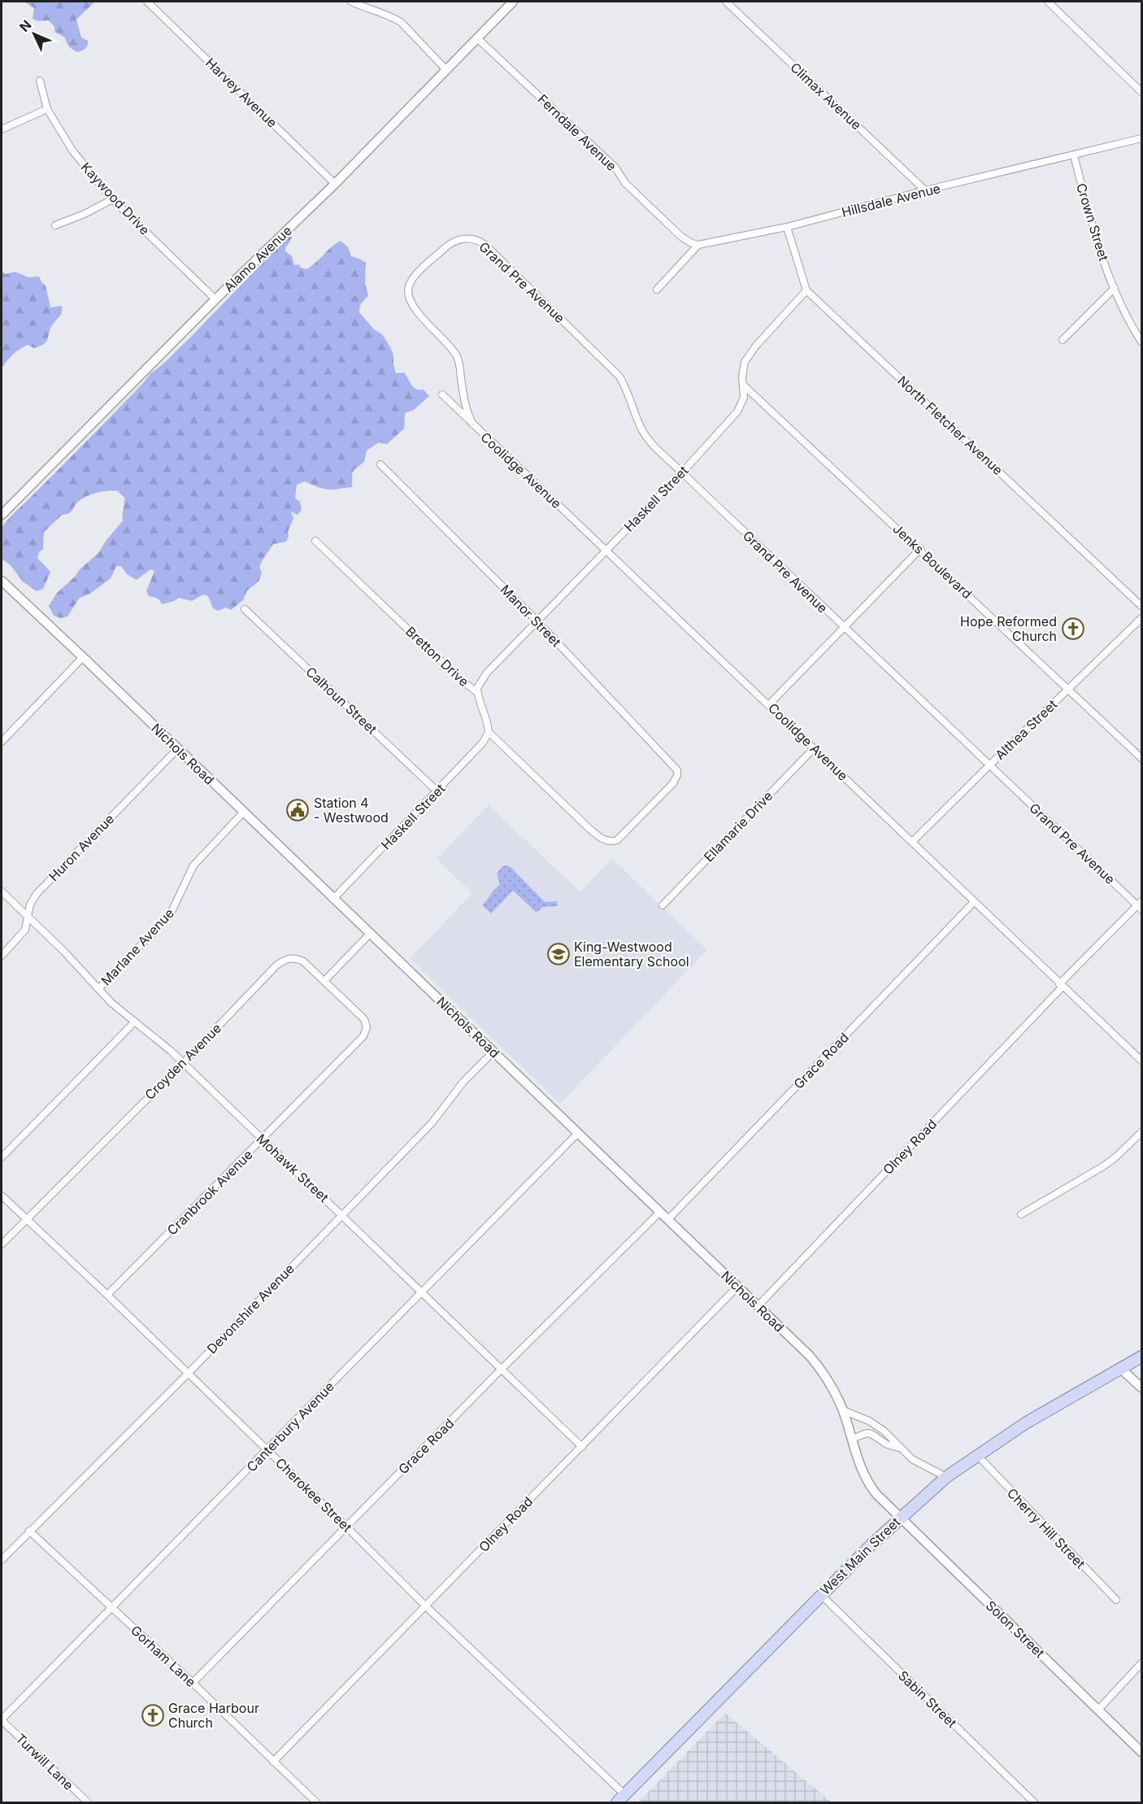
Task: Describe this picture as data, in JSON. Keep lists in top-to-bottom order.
{
  "streets": {
    "main road": ["West Main Street"],
    "street": [
      "Harvey Avenue",
      "Climax Avenue",
      "Ferndale Avenue",
      "Kaywood Drive",
      "Hillsdale Avenue",
      "Crown Street",
      "Alamo Avenue",
      "Grand Pre Avenue",
      "North Fletcher Avenue",
      "Coolidge Avenue",
      "Haskell Street",
      "Jenks Boulevard",
      "Manor Street",
      "Bretton Drive",
      "Calhoun Street",
      "Althea Street",
      "Nichols Road",
      "Ellamarie Drive",
      "Huron Avenue",
      "Marlane Avenue",
      "Grace Road",
      "Croyden Avenue",
      "Olney Road",
      "Mohawk Street",
      "Cranbrook Avenue",
      "Devonshire Avenue",
      "Canterbury Avenue",
      "Cherokee Street",
      "Cherry Hill Street",
      "Solon Street",
      "Gorham Lane",
      "Sabin Street",
      "Turwill Lane"
    ]
  },
  "crossings": [
    ["Harvey Avenue", "Alamo Avenue"],
    ["Climax Avenue", "Hillsdale Avenue"],
    ["Ferndale Avenue", "Hillsdale Avenue"],
    ["Ferndale Avenue", "Alamo Avenue"],
    ["Kaywood Drive", "Alamo Avenue"],
    ["Hillsdale Avenue", "Crown Street"],
    ["Hillsdale Avenue", "North Fletcher Avenue"],
    ["Grand Pre Avenue", "Coolidge Avenue"],
    ["Grand Pre Avenue", "Haskell Street"],
    ["Grand Pre Avenue", "Althea Street"],
    ["Grand Pre Avenue", "Olney Road"],
    ["North Fletcher Avenue", "Haskell Street"],
    ["Coolidge Avenue", "Haskell Street"],
    ["Coolidge Avenue", "Althea Street"],
    ["Coolidge Avenue", "Ellamarie Drive"],
    ["Coolidge Avenue", "Grace Road"],
    ["Coolidge Avenue", "Olney Road"],
    ["Haskell Street", "Jenks Boulevard"],
    ["Haskell Street", "Manor Street"],
    ["Haskell Street", "Bretton Drive"],
    ["Haskell Street", "Calhoun Street"],
    ["Haskell Street", "Nichols Road"],
    ["Jenks Boulevard", "Althea Street"],
    ["Manor Street", "Bretton Drive"],
    ["Nichols Road", "Huron Avenue"],
    ["Nichols Road", "Marlane Avenue"],
    ["Nichols Road", "Grace Road"],
    ["Nichols Road", "Olney Road"],
    ["Nichols Road", "Devonshire Avenue"],
    ["Nichols Road", "Canterbury Avenue"],
    ["Nichols Road", "Solon Street"],
    ["Huron Avenue", "Mohawk Street"],
    ["Marlane Avenue", "Mohawk Street"],
    ["Grace Road", "Mohawk Street"],
    ["Grace Road", "Cherokee Street"],
    ["Grace Road", "Gorham Lane"],
    ["Croyden Avenue", "Mohawk Street"],
    ["Croyden Avenue", "Cranbrook Avenue"],
    ["Croyden Avenue", "Cherokee Street"],
    ["Olney Road", "Mohawk Street"],
    ["Olney Road", "Cherokee Street"],
    ["Olney Road", "Gorham Lane"],
    ["Mohawk Street", "Cranbrook Avenue"],
    ["Mohawk Street", "Devonshire Avenue"],
    ["Mohawk Street", "Canterbury Avenue"],
    ["Cranbrook Avenue", "Cherokee Street"],
    ["Devonshire Avenue", "Cherokee Street"],
    ["Devonshire Avenue", "Gorham Lane"],
    ["Canterbury Avenue", "Cherokee Street"],
    ["Canterbury Avenue", "Gorham Lane"],
    ["Canterbury Avenue", "Turwill Lane"],
    ["Cherokee Street", "West Main Street"],
    ["Cherry Hill Street", "West Main Street"],
    ["West Main Street", "Solon Street"],
    ["West Main Street", "Sabin Street"]
  ],
  "places": {
    "church": ["Hope Reformed Church", "Grace Harbour Church"],
    "public building": ["Station 4 - Westwood"],
    "school or university": ["King-Westwood Elementary School"]
  },
  "north": "top left"
}
